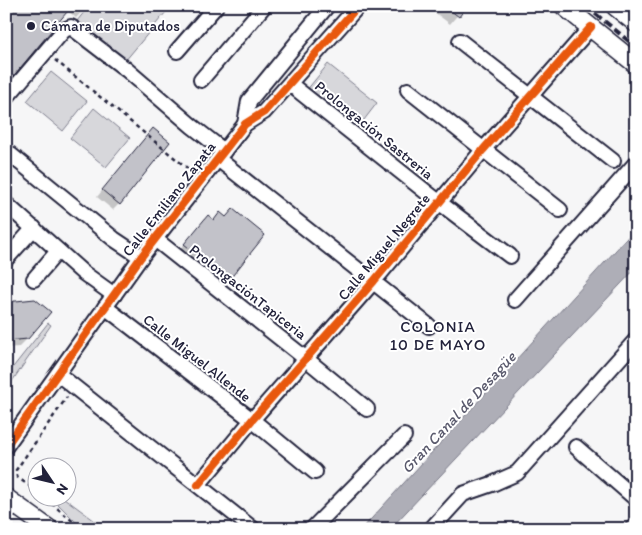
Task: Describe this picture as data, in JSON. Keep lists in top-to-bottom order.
{
  "streets": {
    "street": [
      "Prolongación Sastreria",
      "Calle Emiliano Zapata",
      "Calle Miguel Negrete",
      "ProlongaciónTapiceria",
      "Calle Miguel Allende"
    ]
  },
  "crossings": [
    ["Prolongación Sastreria", "Calle Emiliano Zapata"],
    ["Prolongación Sastreria", "Calle Miguel Negrete"],
    ["Calle Emiliano Zapata", "ProlongaciónTapiceria"],
    ["Calle Emiliano Zapata", "Calle Miguel Allende"],
    ["Calle Miguel Negrete", "ProlongaciónTapiceria"],
    ["Calle Miguel Negrete", "Calle Miguel Allende"]
  ],
  "districts": ["COLONIA 10 DE MAYO"],
  "water": ["Gran Canal de Desagüe"],
  "places": ["Cámara de Diputados"],
  "north": "bottom right"
}
